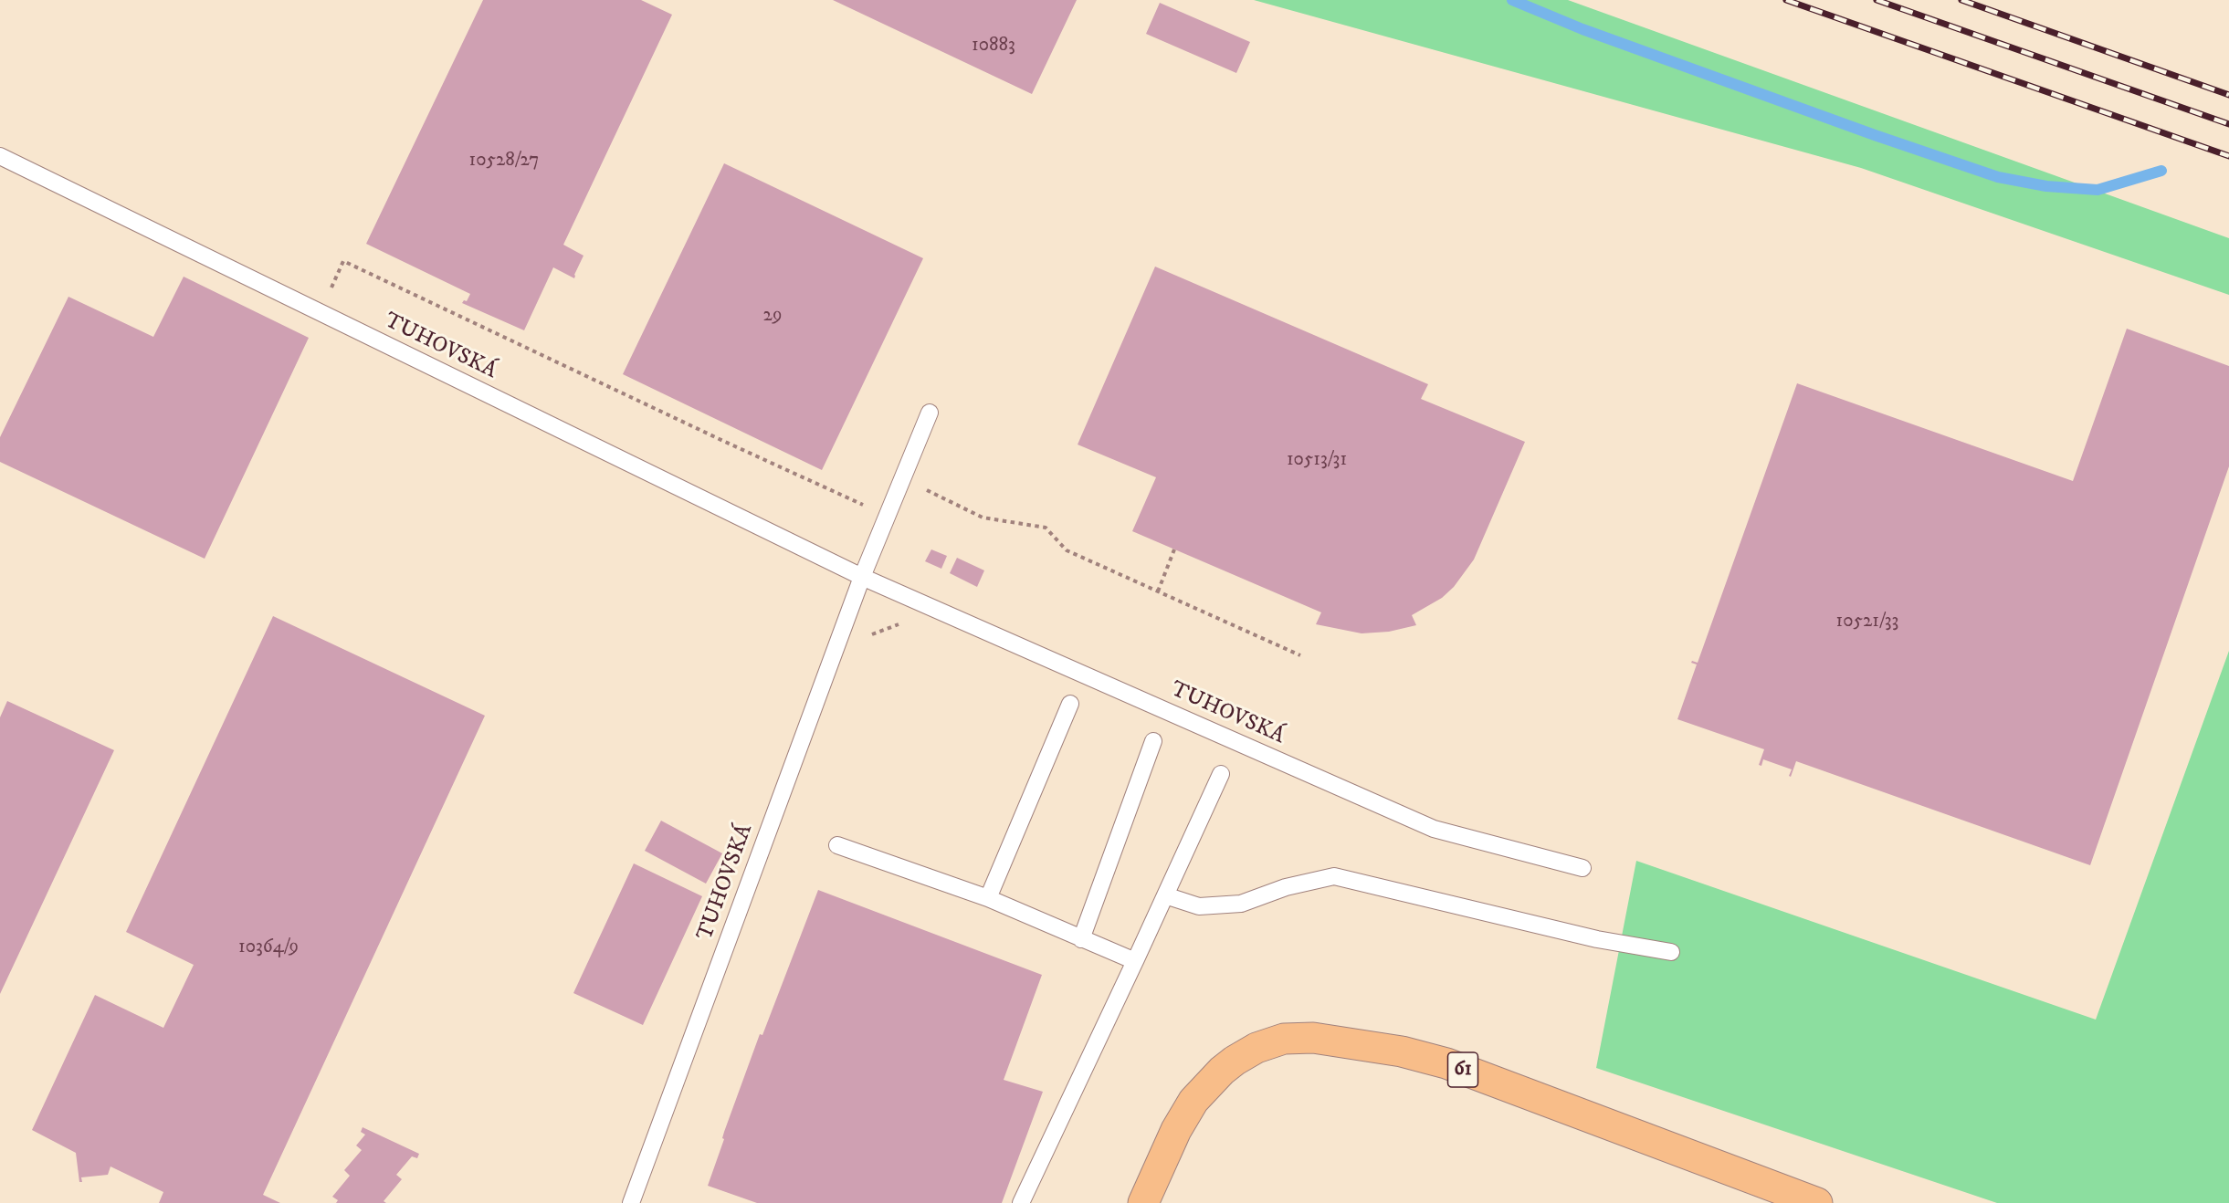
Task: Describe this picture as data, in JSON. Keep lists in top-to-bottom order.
{
  "streets": {
    "main road": ["61"],
    "lane": ["TUHOVSKÁ"]
  },
  "house_numbers": [
    "10883",
    "10528/27",
    "29",
    "10513/31",
    "10521/33",
    "10364/9"
  ]
}
